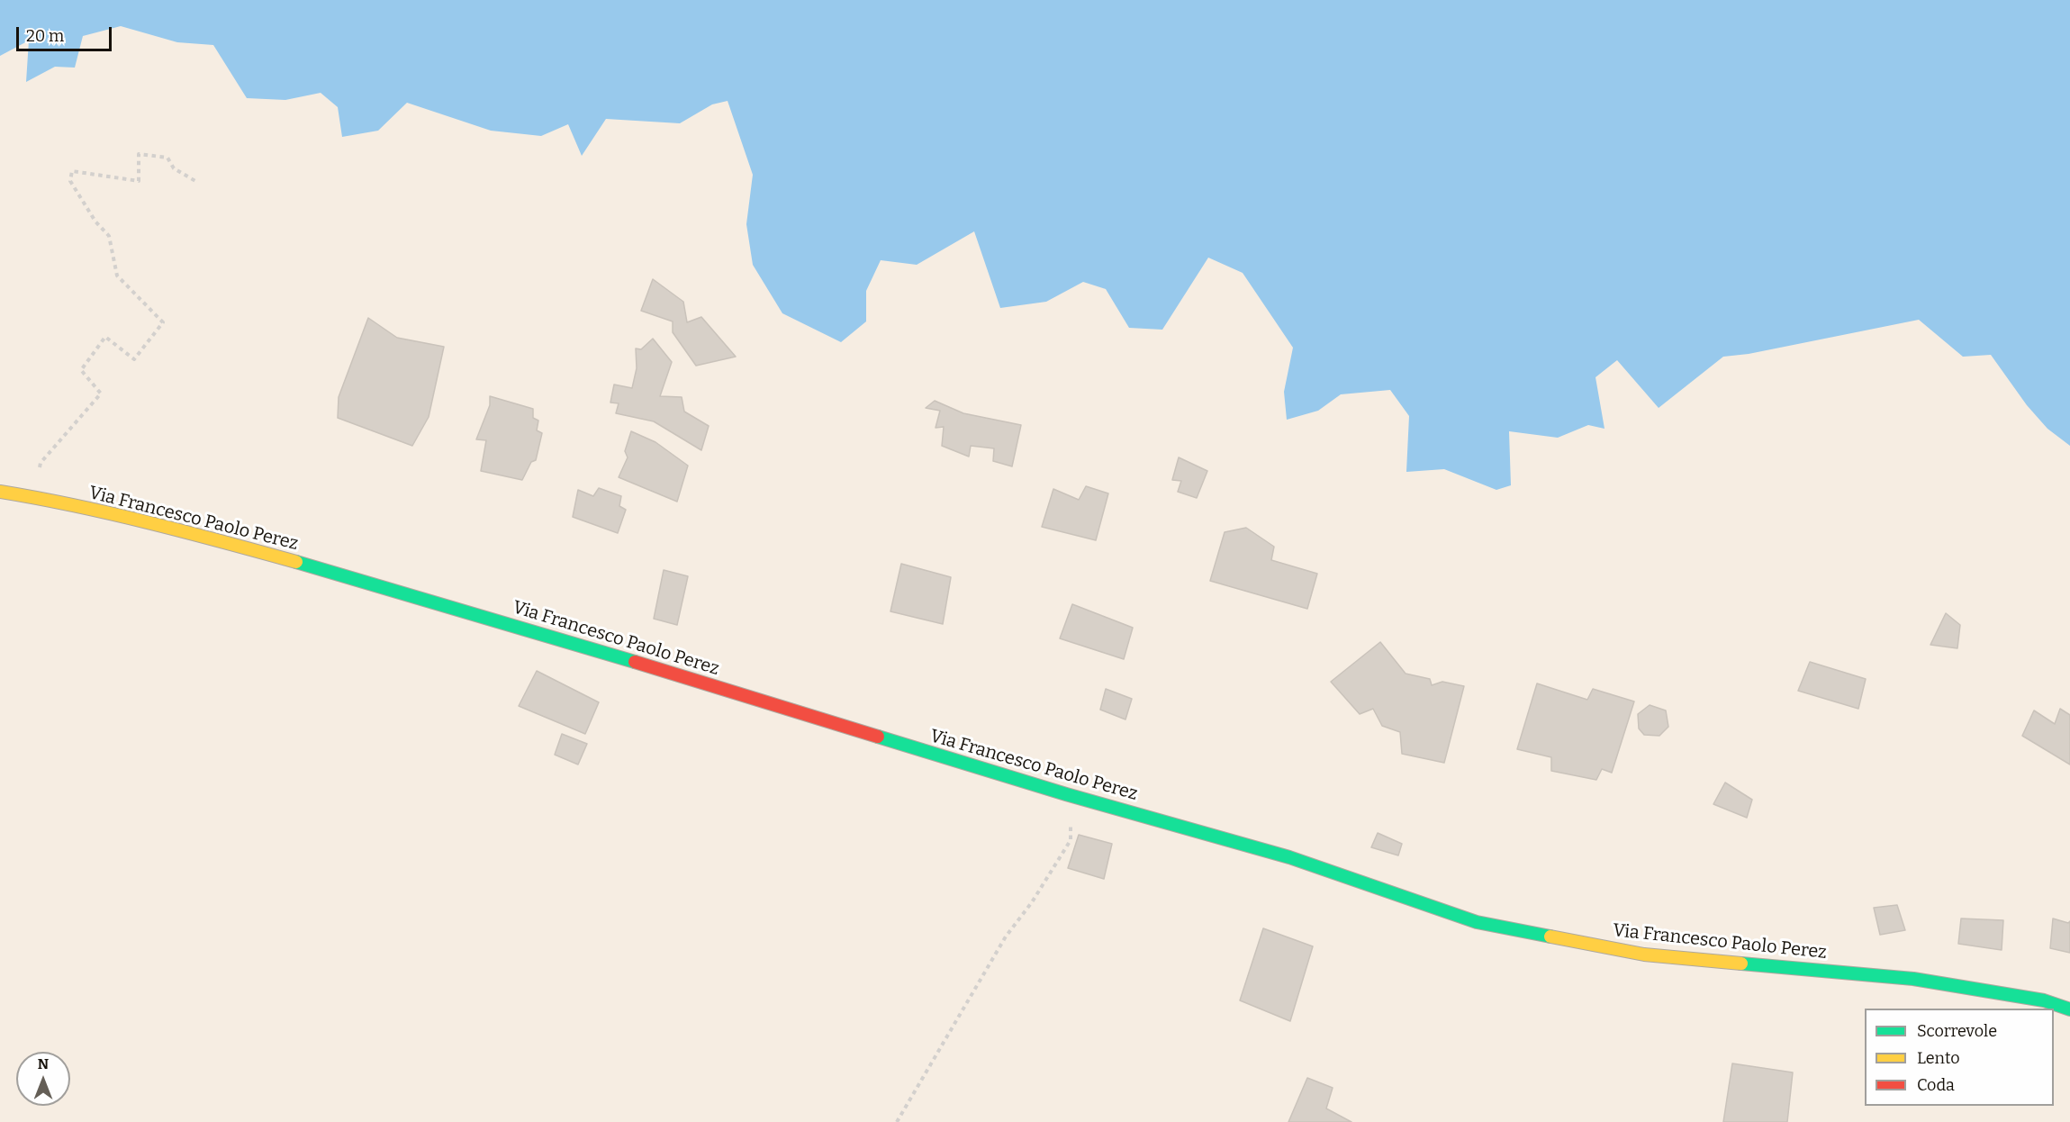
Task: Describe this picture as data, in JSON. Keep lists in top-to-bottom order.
{
  "streets": {
    "street": ["Via Francesco Paolo Perez"]
  },
  "legend": ["Scorrevole", "Lento", "Coda"],
  "scale_bar": "20 m",
  "north": "top"
}
